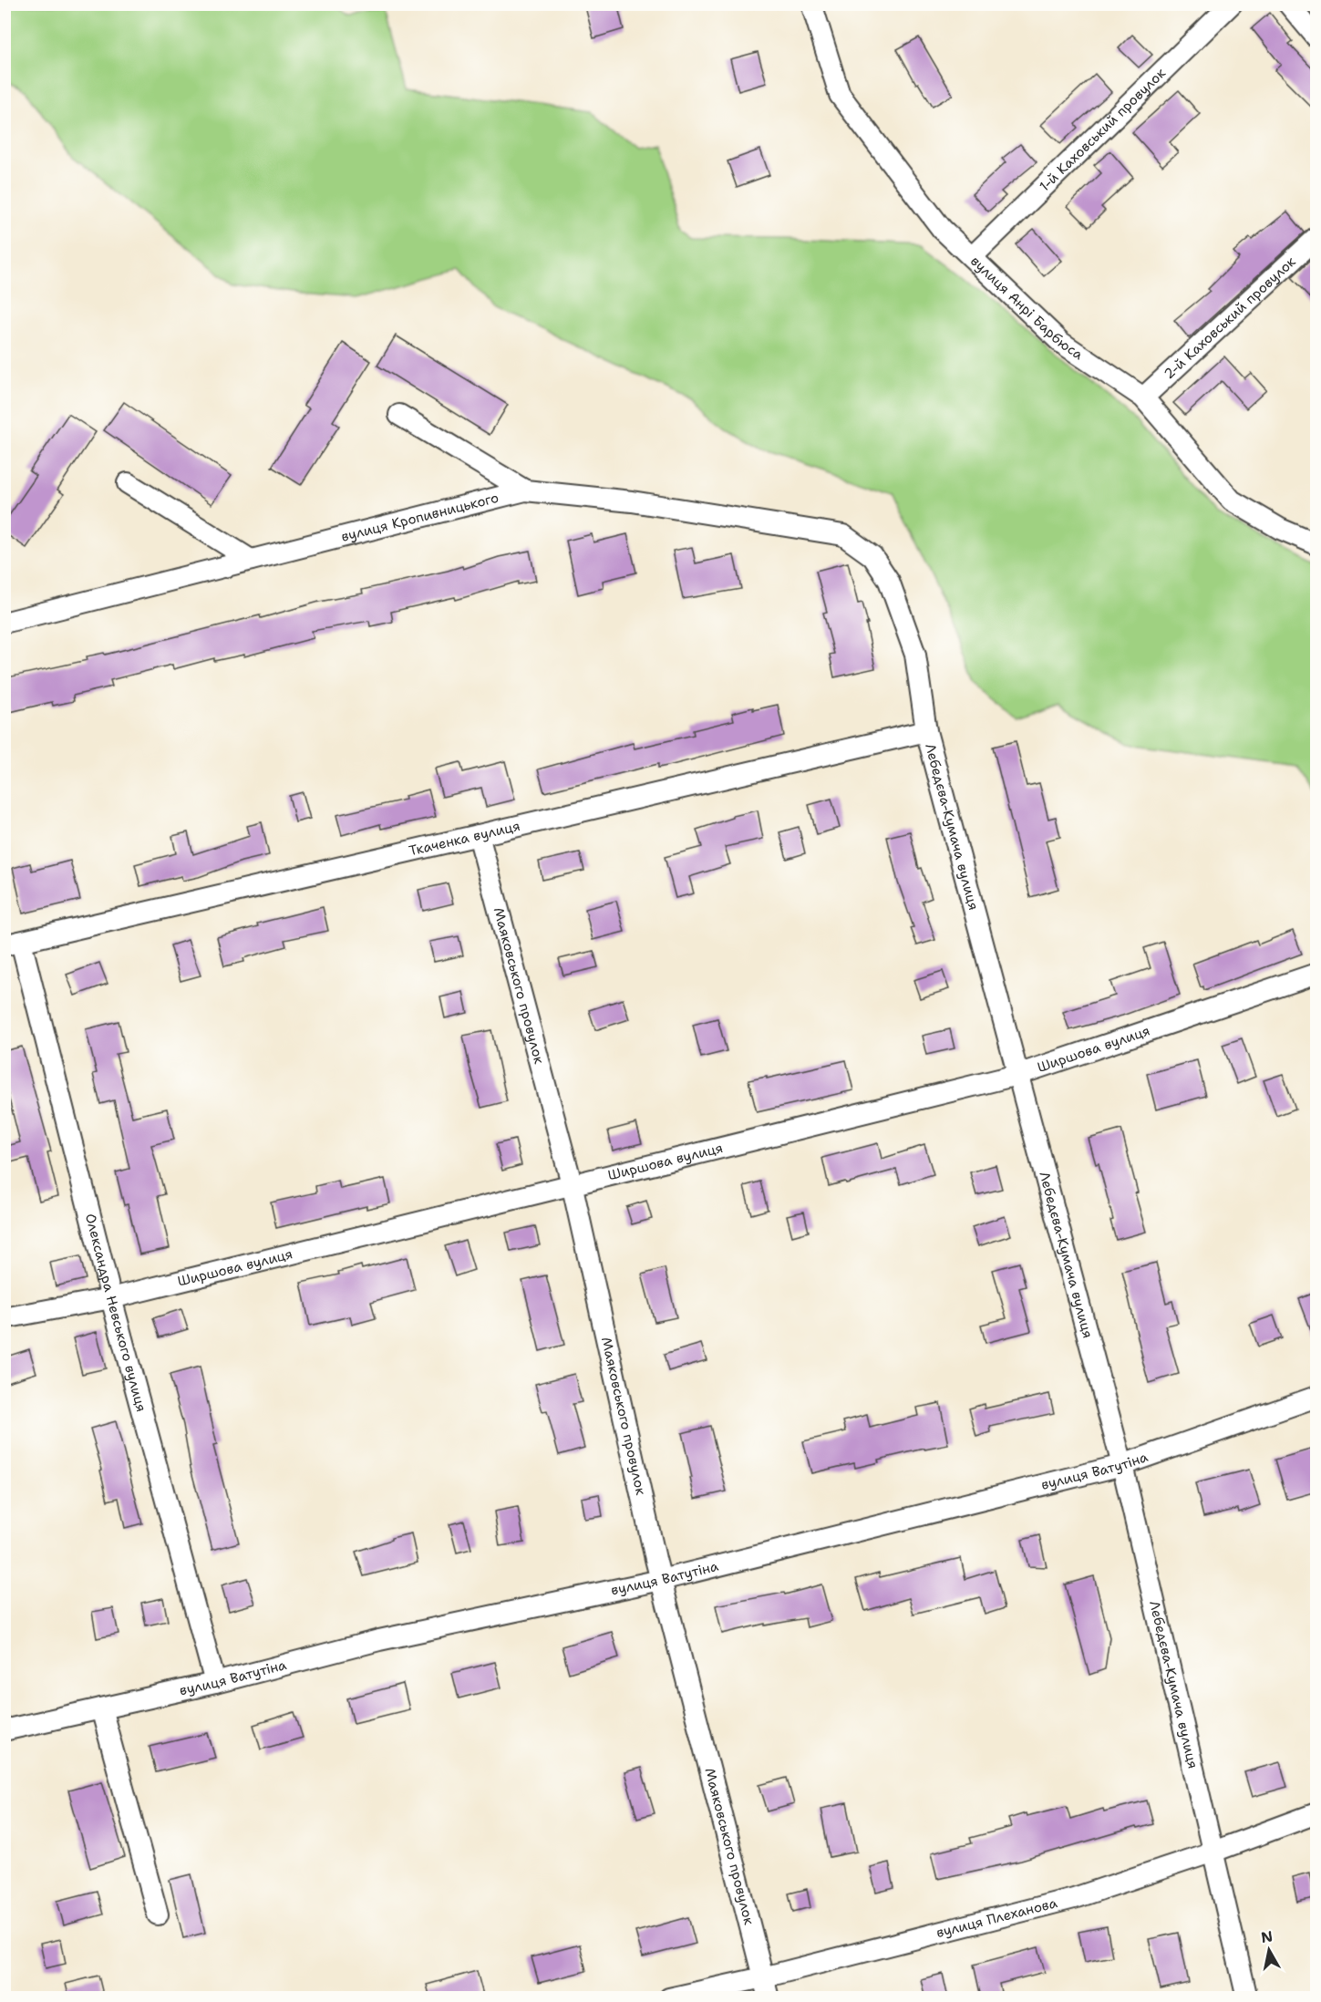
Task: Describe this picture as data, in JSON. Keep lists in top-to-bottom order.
{
  "streets": {
    "street": [
      "1-й Каховський провулок",
      "вулиця Анрі Барбюса",
      "2-й Каховський провулок",
      "вулиця Кропивницького",
      "Лебедєва-Кумача вулиця",
      "Ткаченка вулиця",
      "Маяковського провулок",
      "Ширшова вулиця",
      "Олександра Невського вулиця",
      "вулиця Ватутіна",
      "вулиця Плеханова"
    ]
  },
  "crossings": [
    ["1-й Каховський провулок", "вулиця Анрі Барбюса"],
    ["вулиця Анрі Барбюса", "2-й Каховський провулок"],
    ["вулиця Кропивницького", "Лебедєва-Кумача вулиця"],
    ["Лебедєва-Кумача вулиця", "Ткаченка вулиця"],
    ["Лебедєва-Кумача вулиця", "Ширшова вулиця"],
    ["Лебедєва-Кумача вулиця", "вулиця Ватутіна"],
    ["Лебедєва-Кумача вулиця", "вулиця Плеханова"],
    ["Ткаченка вулиця", "Маяковського провулок"],
    ["Ткаченка вулиця", "Олександра Невського вулиця"],
    ["Маяковського провулок", "Ширшова вулиця"],
    ["Маяковського провулок", "вулиця Ватутіна"],
    ["Маяковського провулок", "вулиця Плеханова"],
    ["Ширшова вулиця", "Олександра Невського вулиця"],
    ["Олександра Невського вулиця", "вулиця Ватутіна"]
  ],
  "north": "top"
}
